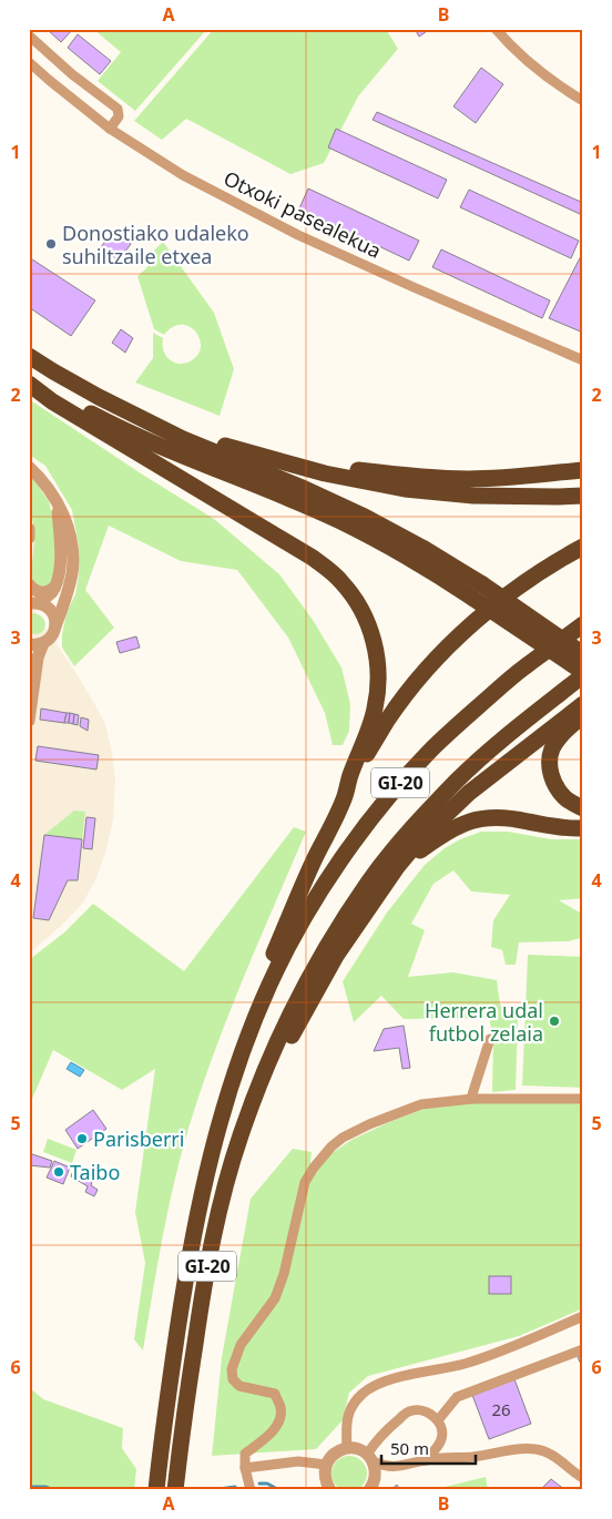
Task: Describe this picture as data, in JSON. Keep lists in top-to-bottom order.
{
  "streets": {
    "highway": ["GI-20"],
    "street": ["Otxoki pasealekua"]
  },
  "places": [
    "Donostiako udaleko suhiltzaile etxea",
    "Herrera udal futbol zelaia",
    "Parisberri",
    "Taibo"
  ],
  "house_numbers": ["26"],
  "scale_bar": "50 m",
  "grid": {
    "columns": ["A", "B"],
    "rows": [
      "1",
      "2",
      "3",
      "4",
      "5",
      "6"
    ]
  }
}
